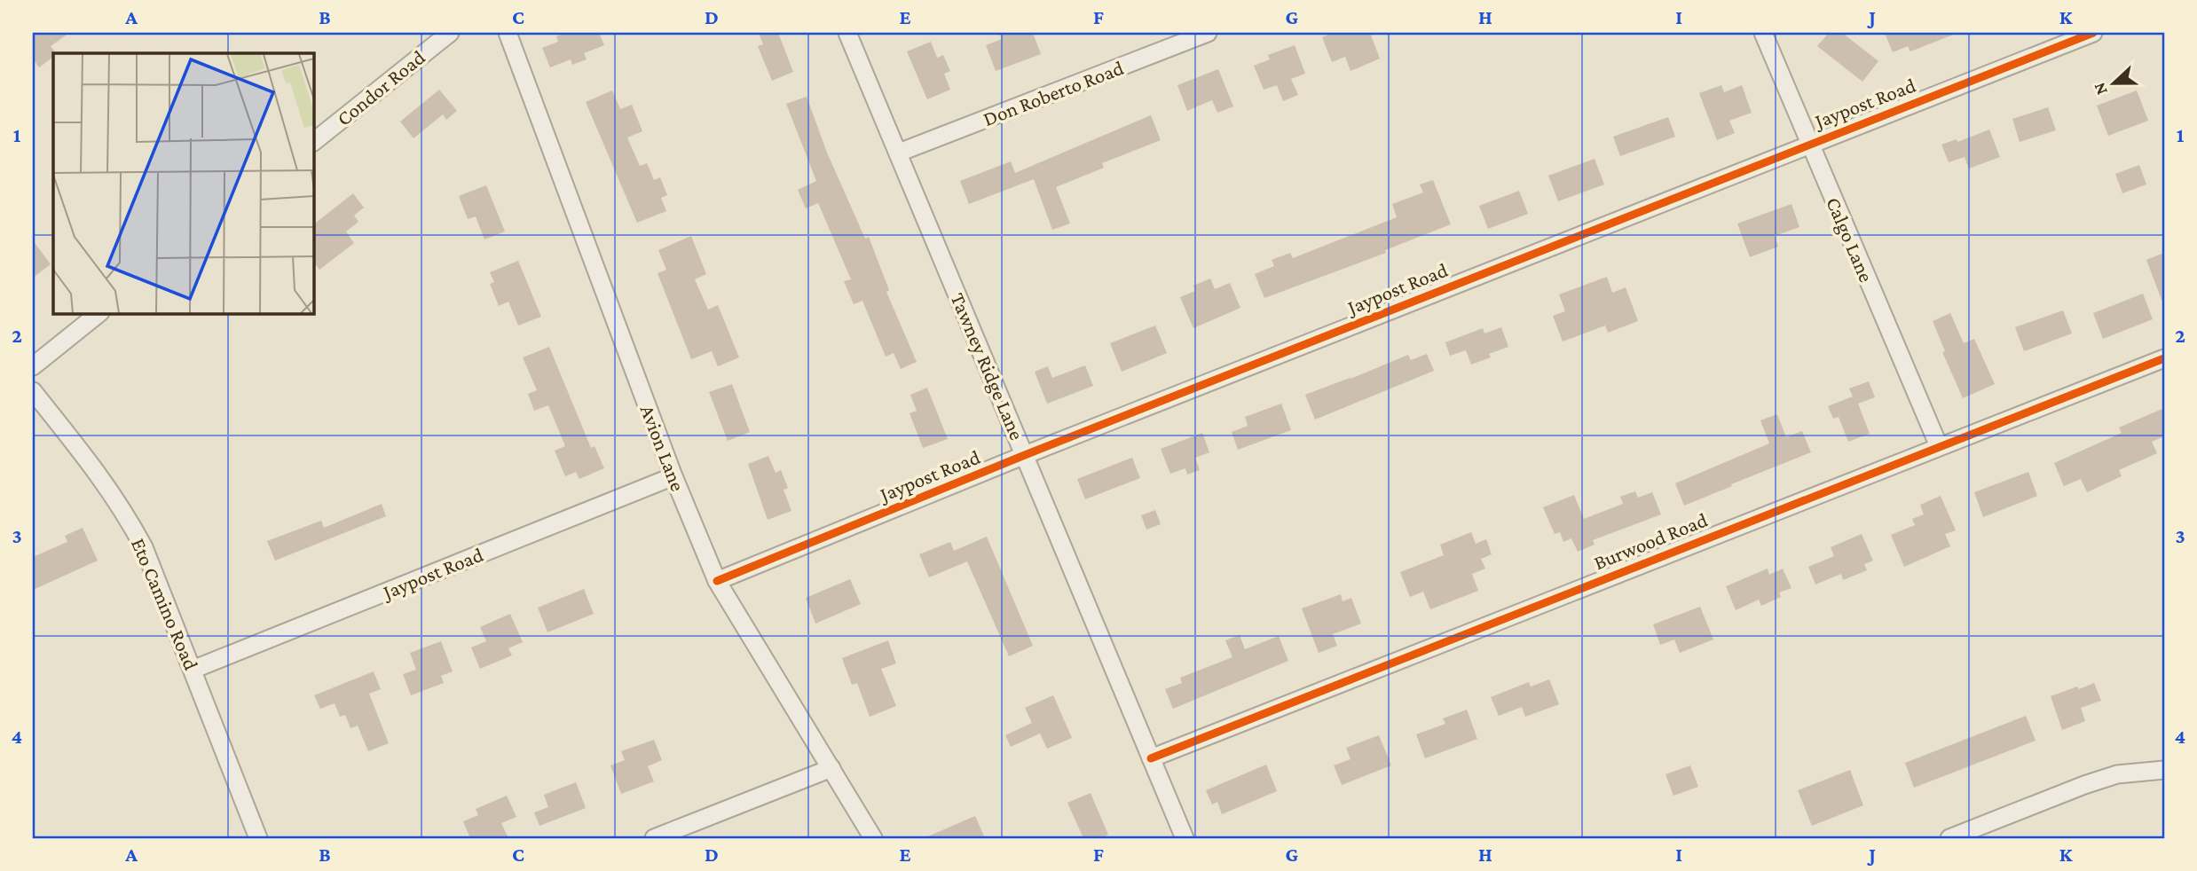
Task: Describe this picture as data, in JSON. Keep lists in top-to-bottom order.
{
  "streets": {
    "street": [
      "Condor Road",
      "Don Roberto Road",
      "Jaypost Road",
      "Calgo Lane",
      "Tawney Ridge Lane",
      "Avion Lane",
      "Burwood Road",
      "Eto Camino Road"
    ]
  },
  "crossings": [
    ["Don Roberto Road", "Tawney Ridge Lane"],
    ["Jaypost Road", "Calgo Lane"],
    ["Jaypost Road", "Tawney Ridge Lane"],
    ["Jaypost Road", "Avion Lane"],
    ["Jaypost Road", "Eto Camino Road"],
    ["Calgo Lane", "Burwood Road"],
    ["Tawney Ridge Lane", "Burwood Road"]
  ],
  "north": "left",
  "grid": {
    "columns": [
      "A",
      "B",
      "C",
      "D",
      "E",
      "F",
      "G",
      "H",
      "I",
      "J",
      "K"
    ],
    "rows": [
      "1",
      "2",
      "3",
      "4"
    ]
  }
}
